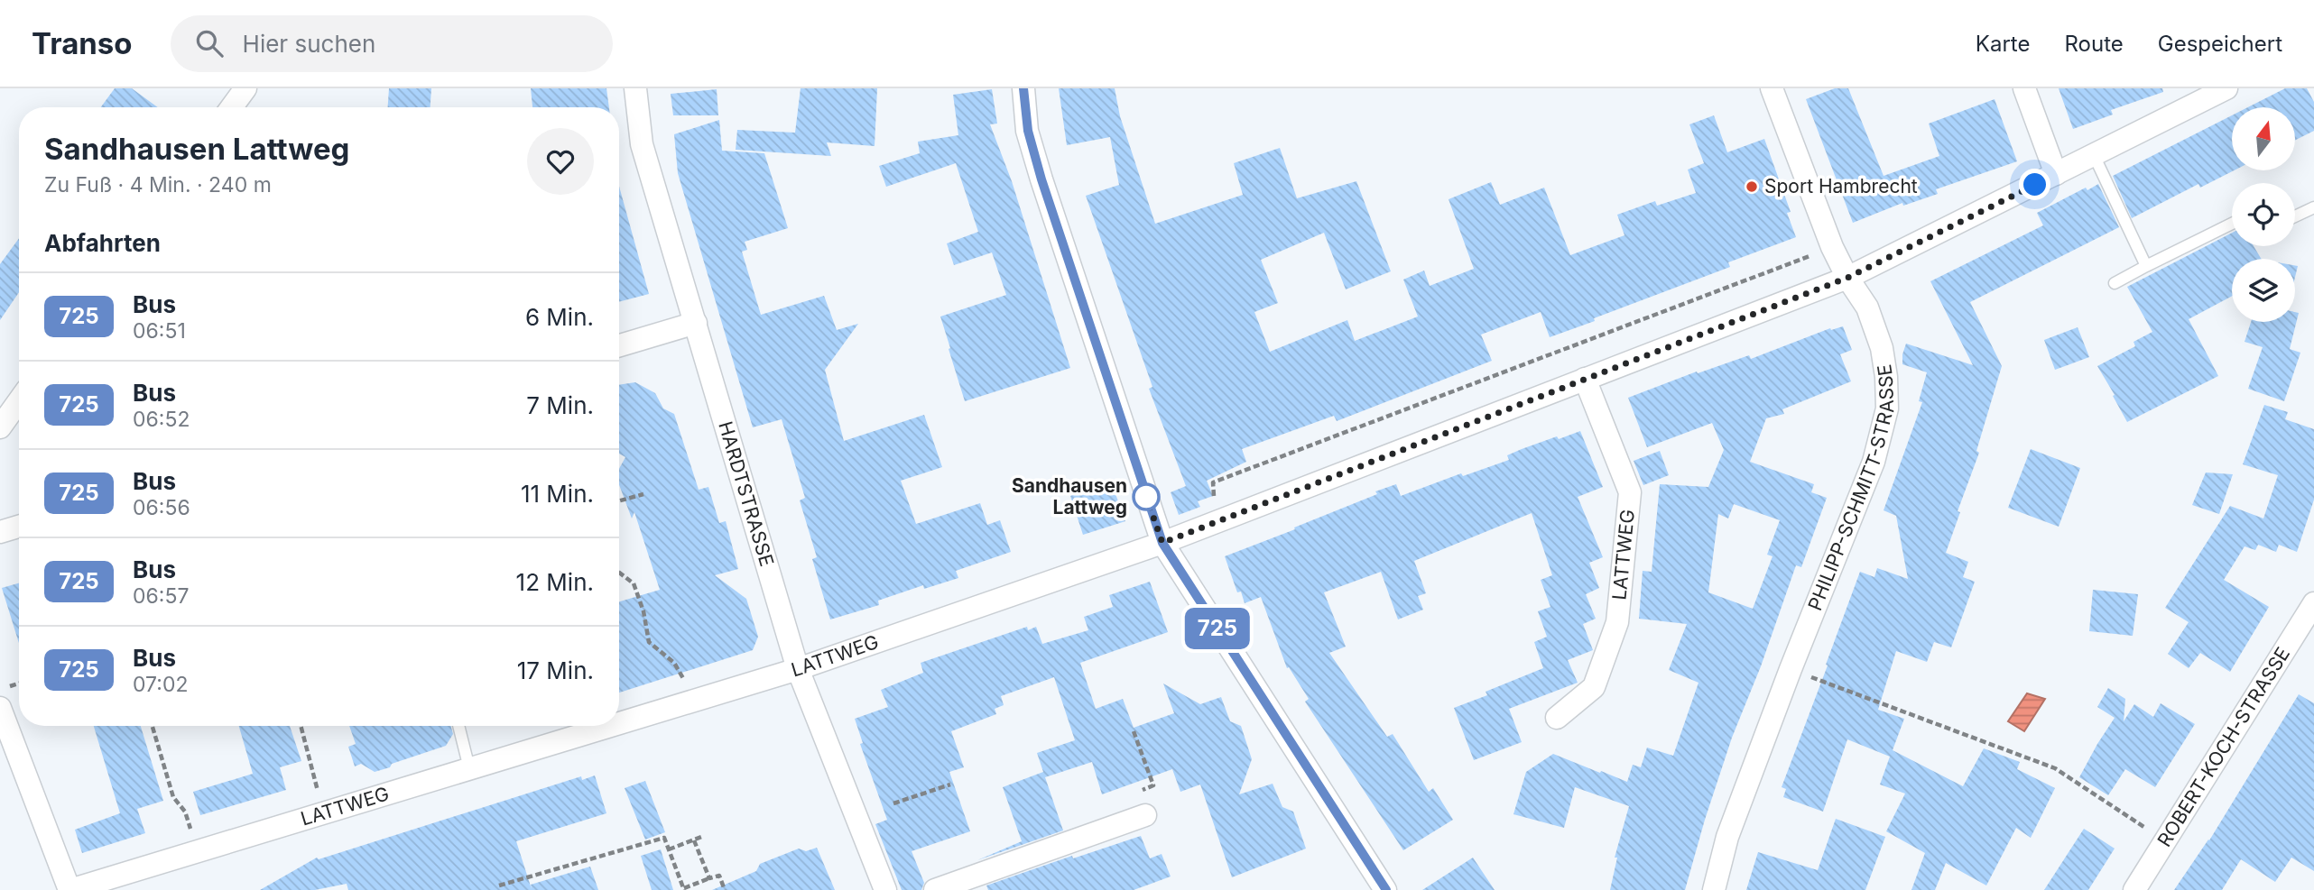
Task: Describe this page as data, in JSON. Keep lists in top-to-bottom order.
{
  "streets": {
    "street": [
      "PHILIPP-SCHMITT-STRASSE",
      "HARDTSTRASSE",
      "LATTWEG",
      "ROBERT-KOCH-STRASSE"
    ]
  },
  "crossings": [
    ["PHILIPP-SCHMITT-STRASSE", "LATTWEG"],
    ["HARDTSTRASSE", "LATTWEG"]
  ],
  "places": ["Sport Hambrecht", "Sandhausen Lattweg"],
  "lines": ["bus line 725"],
  "north": "top",
  "page": {
    "header": "Transo",
    "search": "Hier suchen",
    "nav": ["Karte", "Route", "Gespeichert"],
    "on_map": "725",
    "heading": [
      ["Sandhausen Lattweg", "Zu Fuß · 4 Min. · 240 m"],
      "Abfahrten"
    ],
    "list": [
      {
        "mark": "725",
        "name": "Bus",
        "note": "06:51",
        "value": "6 Min."
      },
      {
        "mark": "725",
        "name": "Bus",
        "note": "06:52",
        "value": "7 Min."
      },
      {
        "mark": "725",
        "name": "Bus",
        "note": "06:56",
        "value": "11 Min."
      },
      {
        "mark": "725",
        "name": "Bus",
        "note": "06:57",
        "value": "12 Min."
      },
      {
        "mark": "725",
        "name": "Bus",
        "note": "07:02",
        "value": "17 Min."
      }
    ]
  }
}
